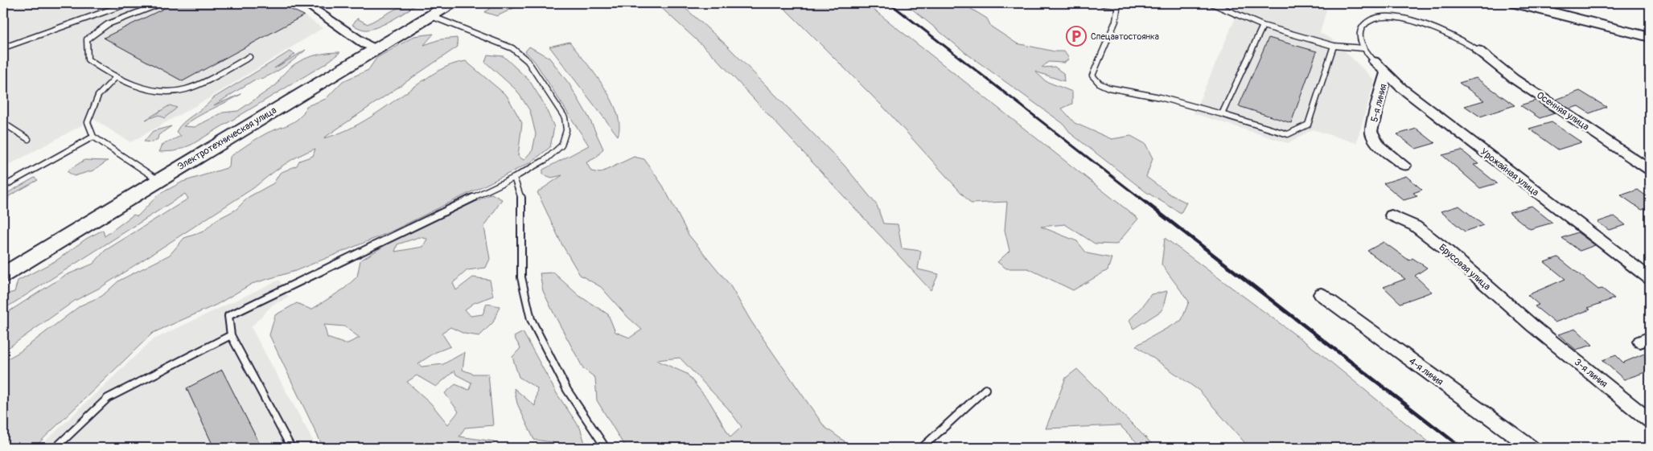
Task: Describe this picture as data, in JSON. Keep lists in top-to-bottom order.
{
  "streets": {
    "main road": ["Электротехническая улица"],
    "street": [
      "5-я линия",
      "Осенняя улица",
      "Урожайная улица",
      "Брусовая улица",
      "4-я линия",
      "3-я линия"
    ]
  },
  "crossings": [
    ["5-я линия", "Урожайная улица"],
    ["Брусовая улица", "3-я линия"]
  ],
  "places": {
    "parking": ["Спецавтостоянка"]
  }
}
